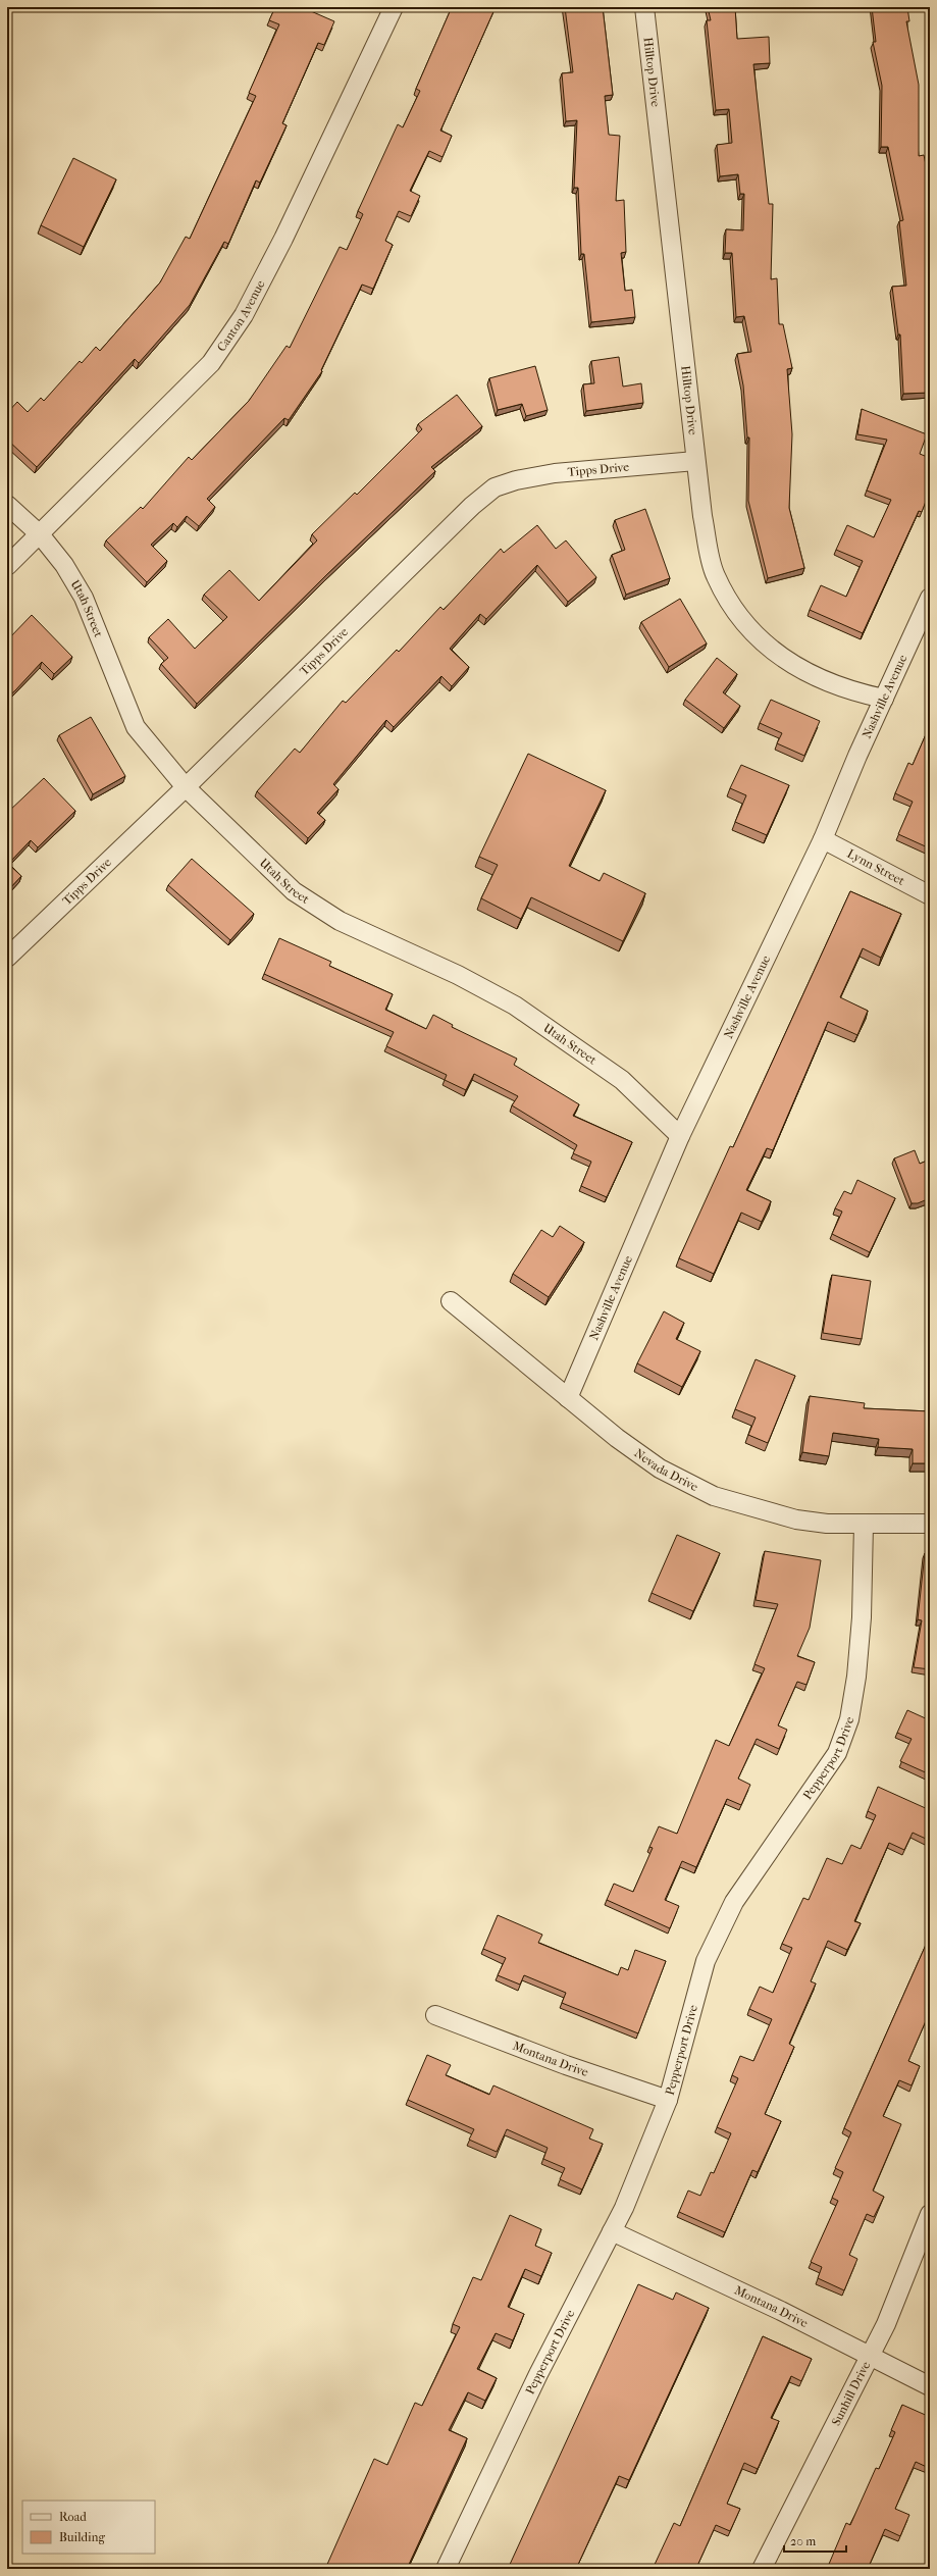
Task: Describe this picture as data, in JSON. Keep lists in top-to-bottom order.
{
  "streets": {
    "street": [
      "Hilltop Drive",
      "Canton Avenue",
      "Tipps Drive",
      "Utah Street",
      "Nashville Avenue",
      "Lynn Street",
      "Nevada Drive",
      "Pepperport Drive",
      "Montana Drive",
      "Sunhill Drive"
    ]
  },
  "crossings": [
    ["Hilltop Drive", "Tipps Drive"],
    ["Hilltop Drive", "Nashville Avenue"],
    ["Canton Avenue", "Utah Street"],
    ["Tipps Drive", "Utah Street"],
    ["Utah Street", "Nashville Avenue"],
    ["Nashville Avenue", "Lynn Street"],
    ["Nashville Avenue", "Nevada Drive"],
    ["Nevada Drive", "Pepperport Drive"],
    ["Pepperport Drive", "Montana Drive"],
    ["Montana Drive", "Sunhill Drive"]
  ],
  "legend": ["Road", "Building"],
  "scale_bar": "20 m"
}
